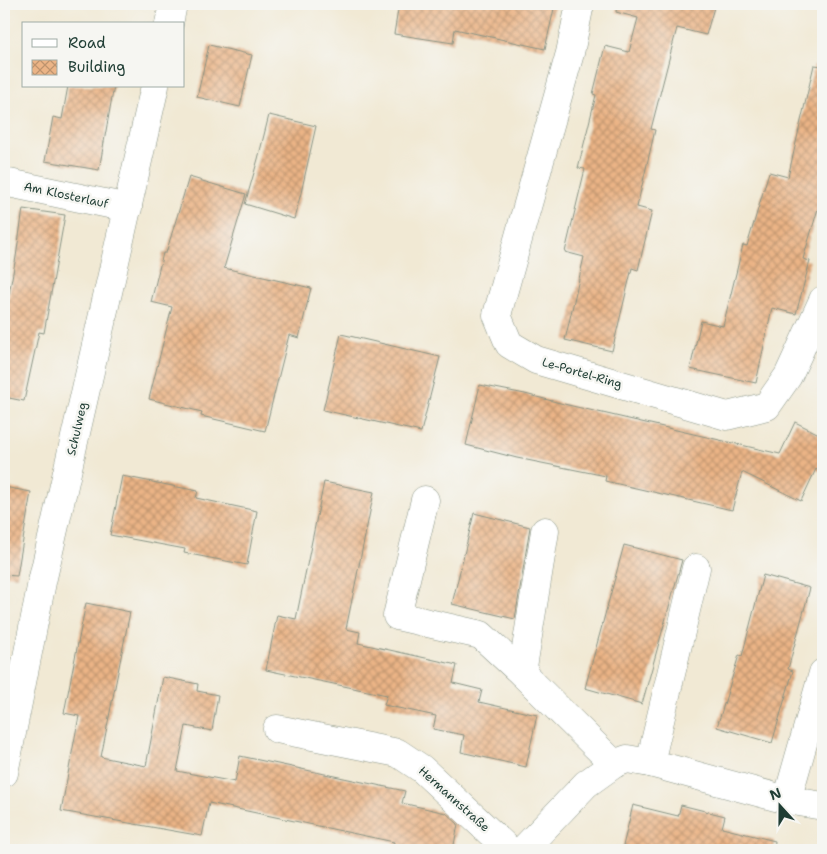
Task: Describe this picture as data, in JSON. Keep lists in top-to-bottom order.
{
  "streets": {
    "street": [
      "Am Klosterlauf",
      "Le-Portel-Ring",
      "Schulweg",
      "Hermannstraße"
    ]
  },
  "crossings": [
    ["Am Klosterlauf", "Schulweg"]
  ],
  "legend": ["Road", "Building"],
  "north": "top"
}
